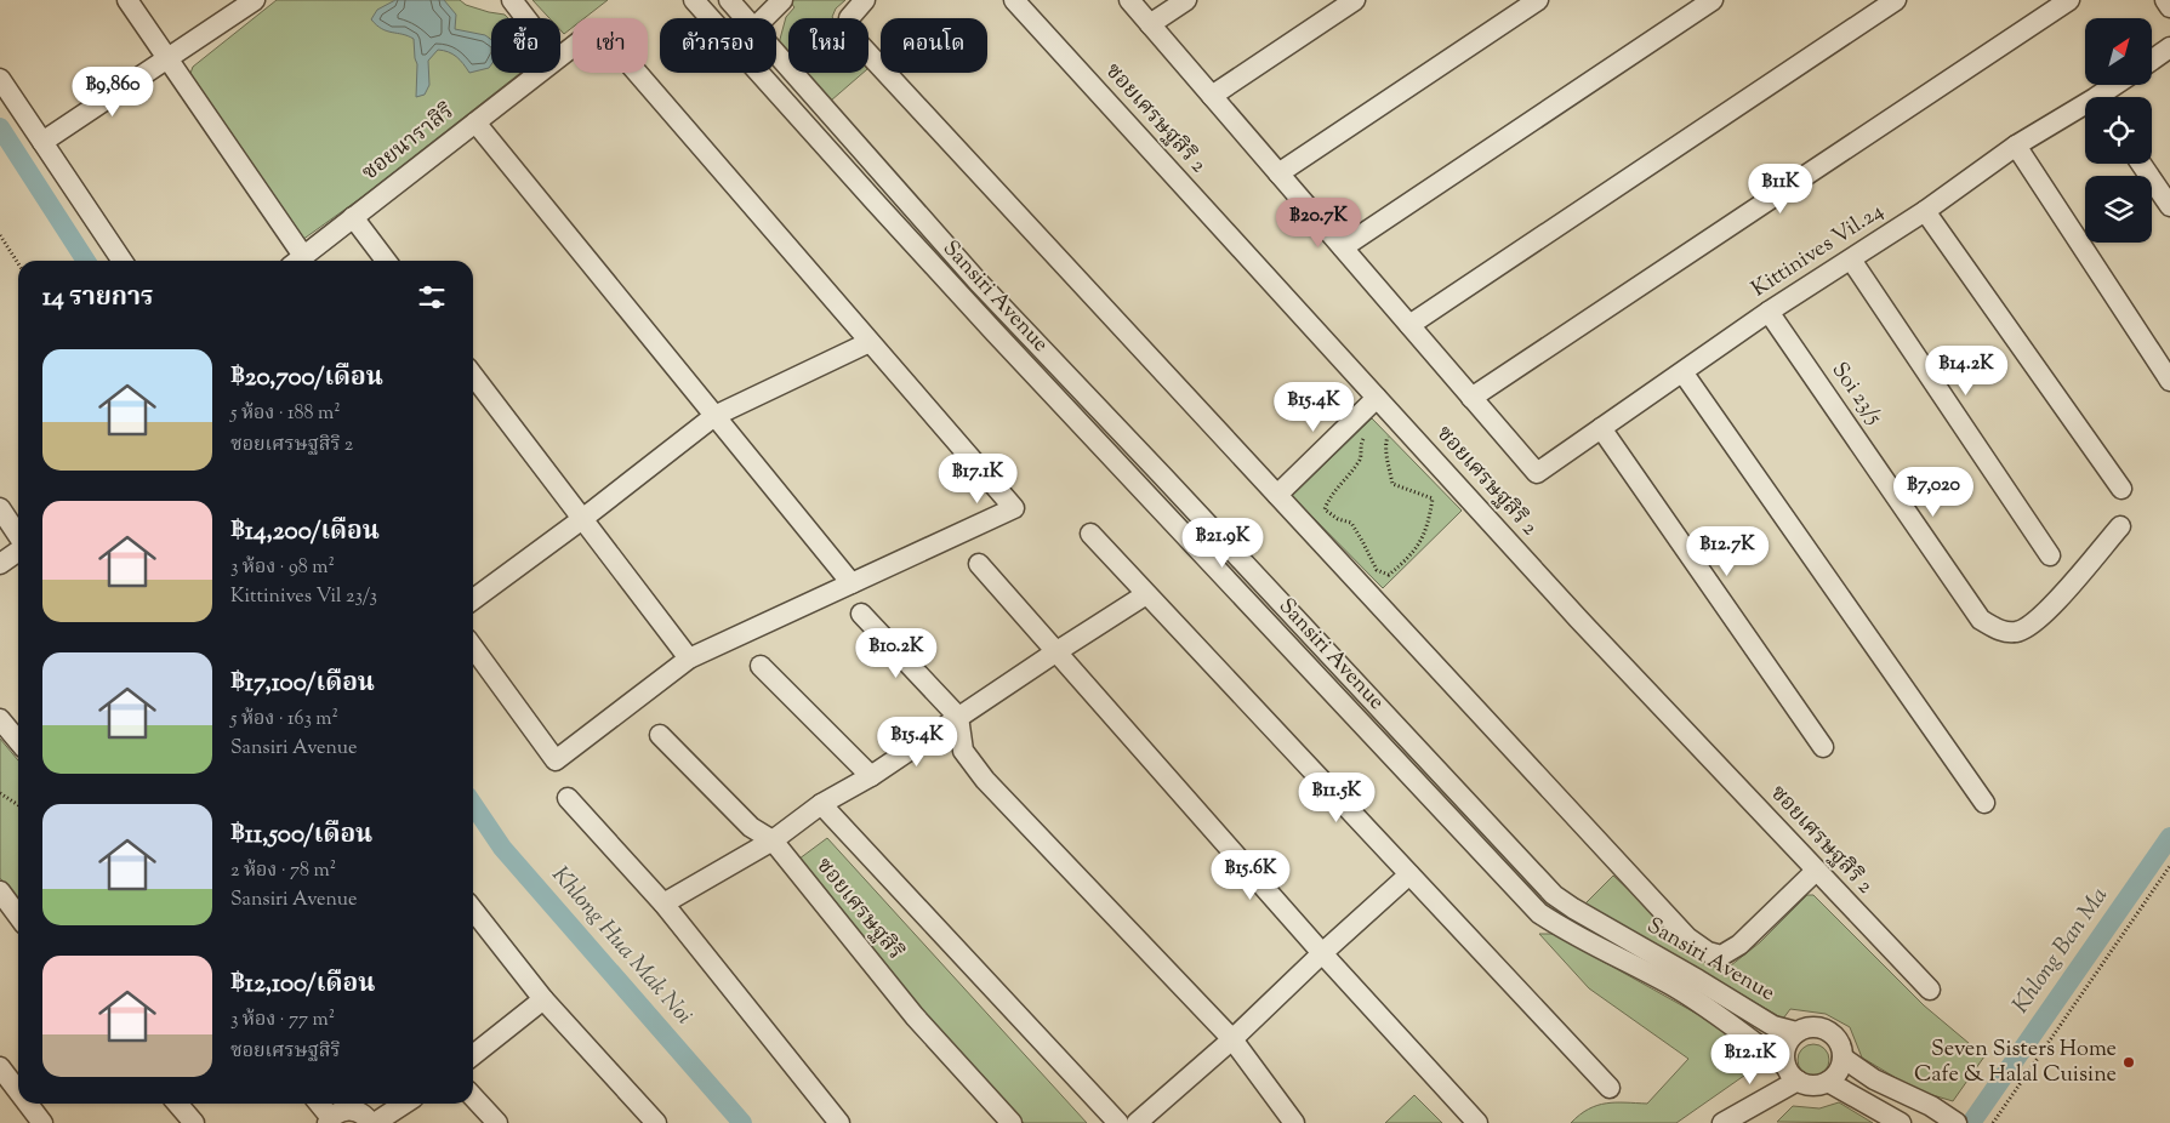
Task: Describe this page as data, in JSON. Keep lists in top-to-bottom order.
{
  "streets": {
    "street": [
      "ซอยเศรษฐสิริ 2",
      "ซอยนาราสิริ",
      "Kittinives Vil.24",
      "Sansiri Avenue",
      "Soi 23/5",
      "ซอยเศรษฐสิริ"
    ]
  },
  "crossings": [
    ["Kittinives Vil.24", "Soi 23/5"]
  ],
  "water": ["Khlong Hua Mak Noi", "Khlong Ban Ma"],
  "places": ["Seven Sisters Home Cafe & Halal Cuisine"],
  "north": "top right",
  "page": {
    "chip": [
      "ซื้อ",
      "เช่า",
      "ตัวกรอง",
      "ใหม่",
      "คอนโด"
    ],
    "price": [
      "฿9,860",
      "฿11K",
      "฿20.7K",
      "฿14.2K",
      "฿15.4K",
      "฿17.1K",
      "฿7,020",
      "฿21.9K",
      "฿12.7K",
      "฿10.2K",
      "฿15.4K",
      "฿11.5K",
      "฿15.6K",
      "฿12.1K"
    ],
    "heading": "14 รายการ",
    "list": [
      {
        "name": "฿20,700/เดือน",
        "note": "5 ห้อง · 188 m² · ซอยเศรษฐสิริ 2"
      },
      {
        "name": "฿14,200/เดือน",
        "note": "3 ห้อง · 98 m² · Kittinives Vil 23/3"
      },
      {
        "name": "฿17,100/เดือน",
        "note": "5 ห้อง · 163 m² · Sansiri Avenue"
      },
      {
        "name": "฿11,500/เดือน",
        "note": "2 ห้อง · 78 m² · Sansiri Avenue"
      },
      {
        "name": "฿12,100/เดือน",
        "note": "3 ห้อง · 77 m² · ซอยเศรษฐสิริ"
      }
    ]
  }
}
